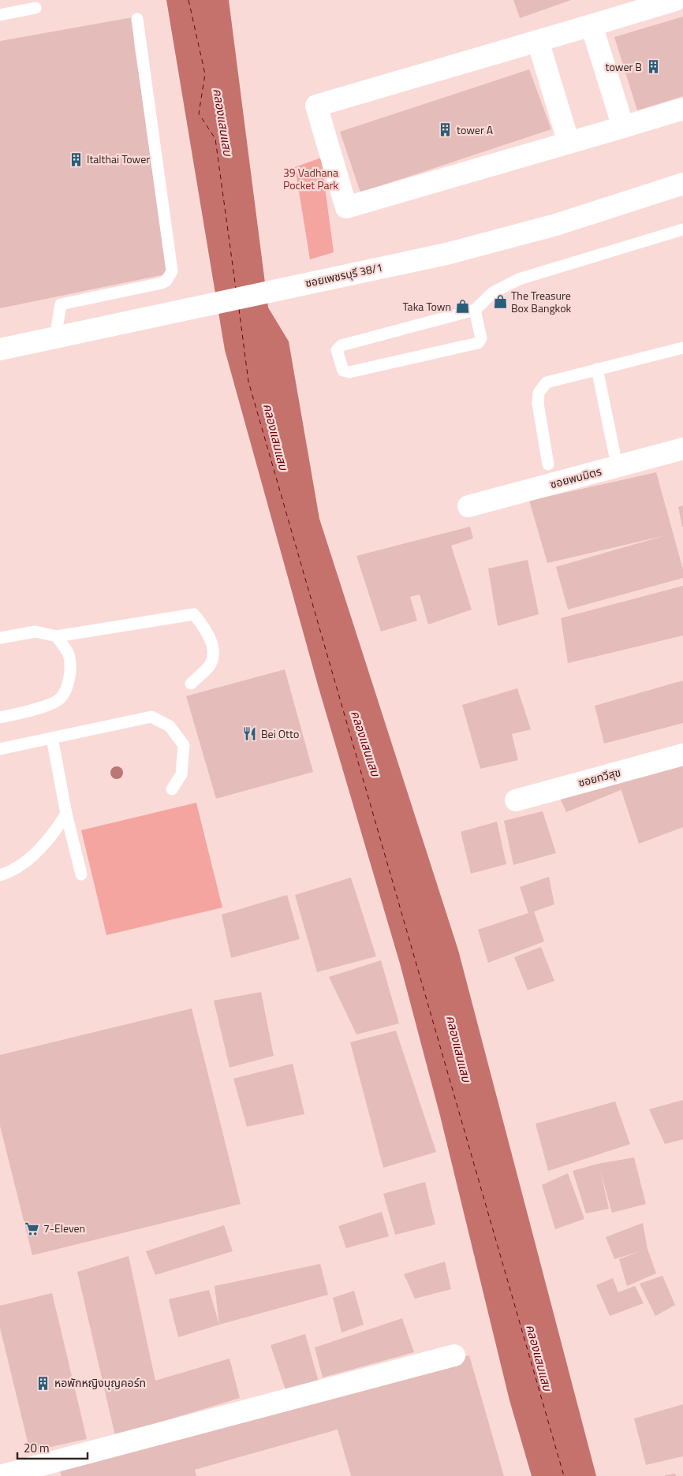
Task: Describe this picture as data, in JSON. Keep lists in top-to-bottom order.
{
  "streets": {
    "street": ["ซอยเพชรบุรี 38/1", "ซอยพบมิตร", "ซอยทวีสุข"]
  },
  "water": ["คลองแสนแสบ"],
  "parks": ["39 Vadhana Pocket Park"],
  "places": {
    "building": [
      "tower B",
      "tower A",
      "Italthai Tower",
      "หอพักหญิงบุญคอร์ท"
    ],
    "shop": ["The Treasure Box Bangkok", "Taka Town"],
    "restaurant": ["Bei Otto"],
    "supermarket": ["7-Eleven"]
  },
  "scale_bar": "20 m"
}
